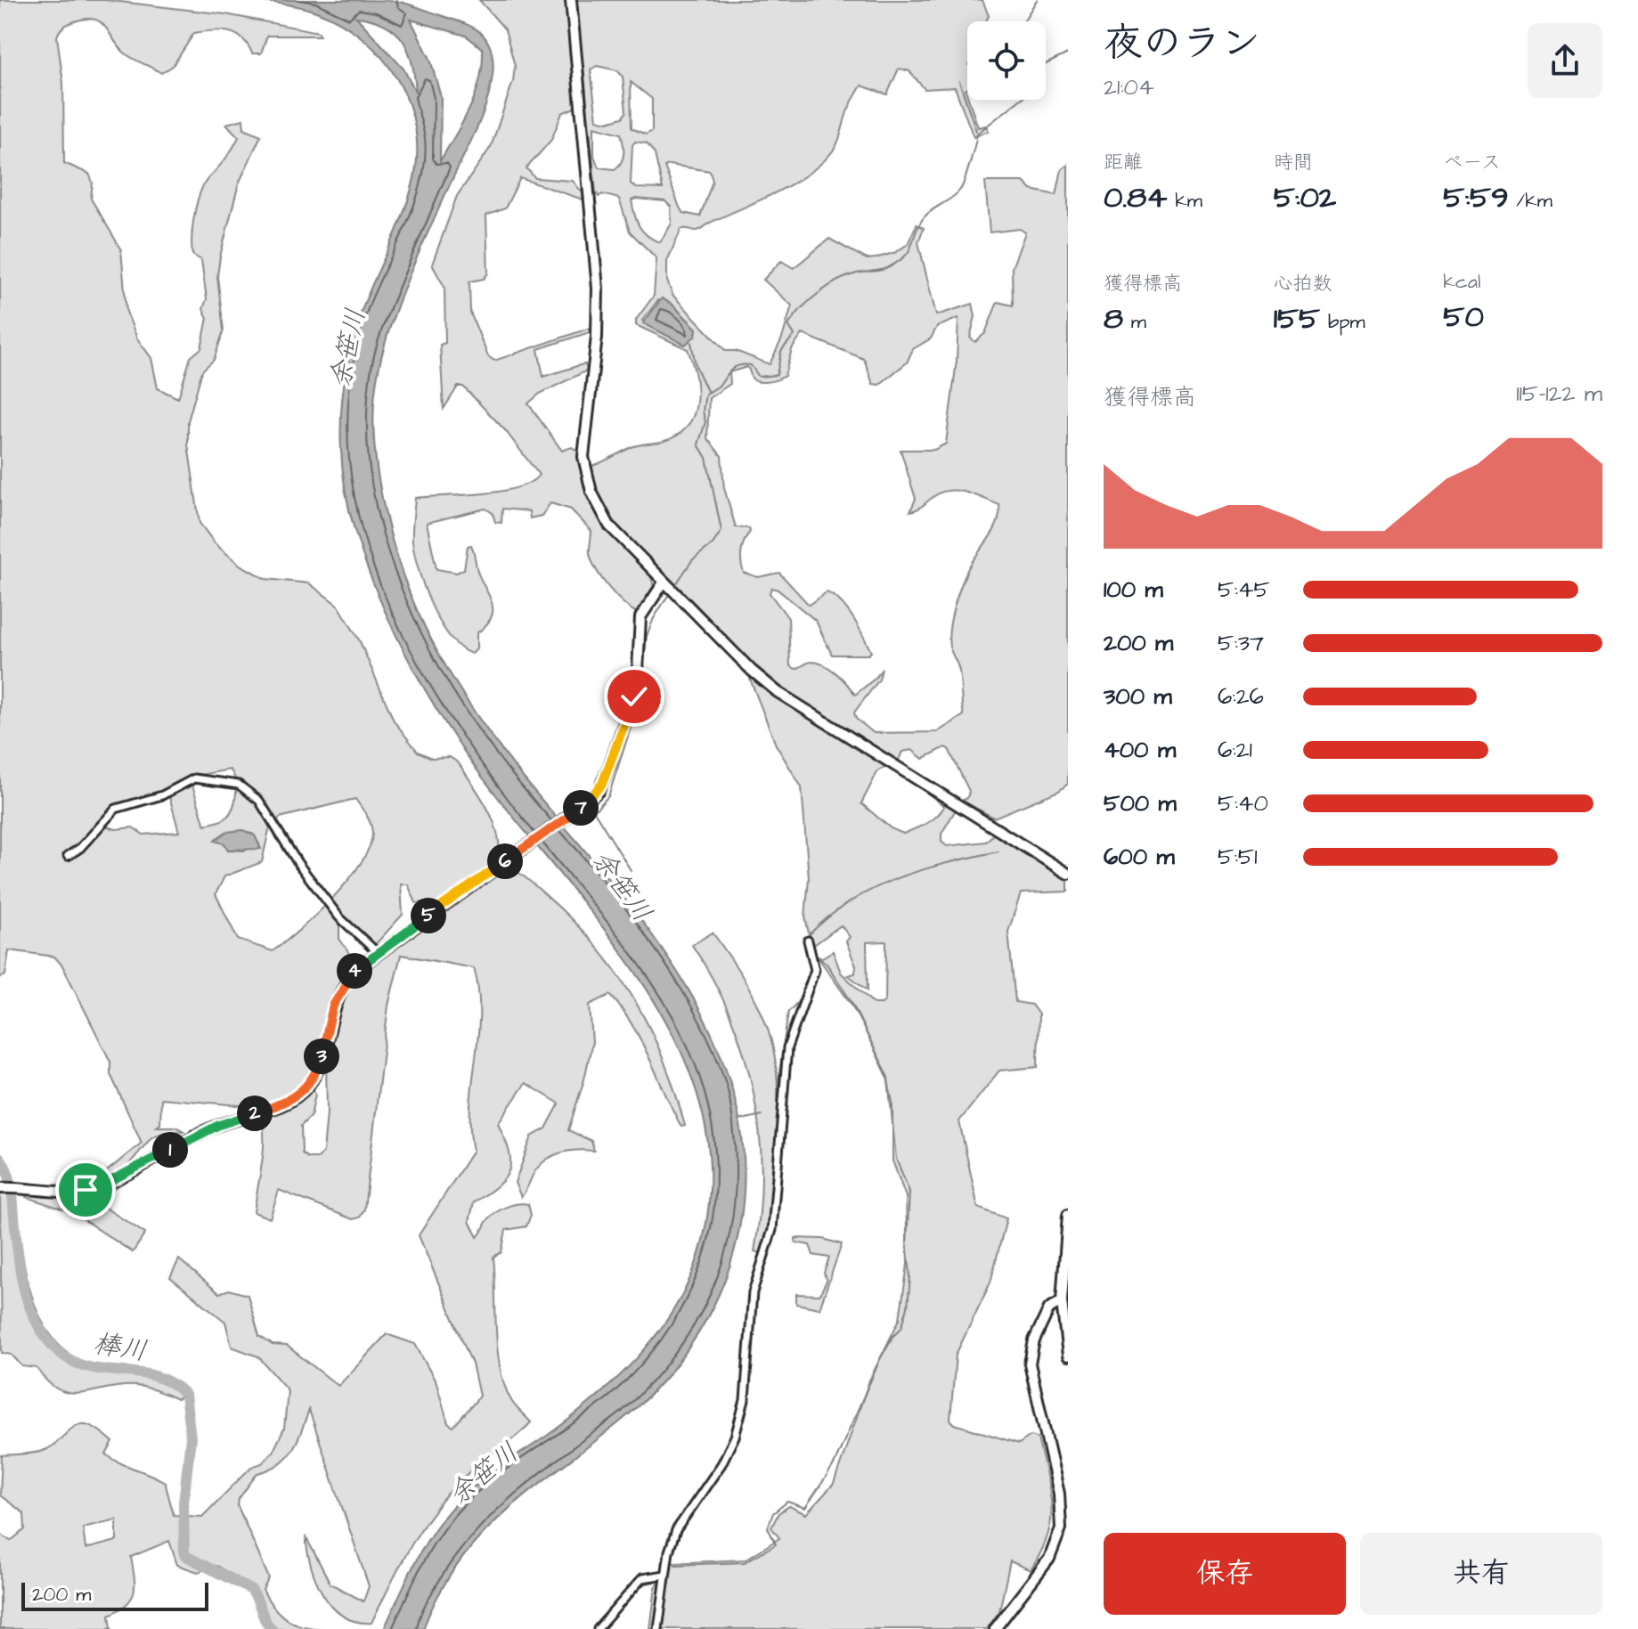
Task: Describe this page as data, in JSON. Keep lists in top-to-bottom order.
{
  "water": ["余笹川", "棒川"],
  "scale_bar": "200 m",
  "page": {
    "heading": ["夜のラン", "21:04"],
    "stats": [
      ["距離", "0.84 km"],
      ["時間", "5:02"],
      ["ペース", "5:59 /km"],
      ["獲得標高", "8 m"],
      ["心拍数", "155 bpm"],
      ["kcal", "50"]
    ],
    "chart": ["獲得標高", "115–122 m"],
    "list": [
      {
        "name": "100 m",
        "note": "5:45"
      },
      {
        "name": "200 m",
        "note": "5:37"
      },
      {
        "name": "300 m",
        "note": "6:26"
      },
      {
        "name": "400 m",
        "note": "6:21"
      },
      {
        "name": "500 m",
        "note": "5:40"
      },
      {
        "name": "600 m",
        "note": "5:51"
      }
    ],
    "pins": [
      "7",
      "6",
      "5",
      "4",
      "3",
      "2",
      "1"
    ],
    "buttons": ["保存", "共有"],
    "scale": "200 m"
  }
}
